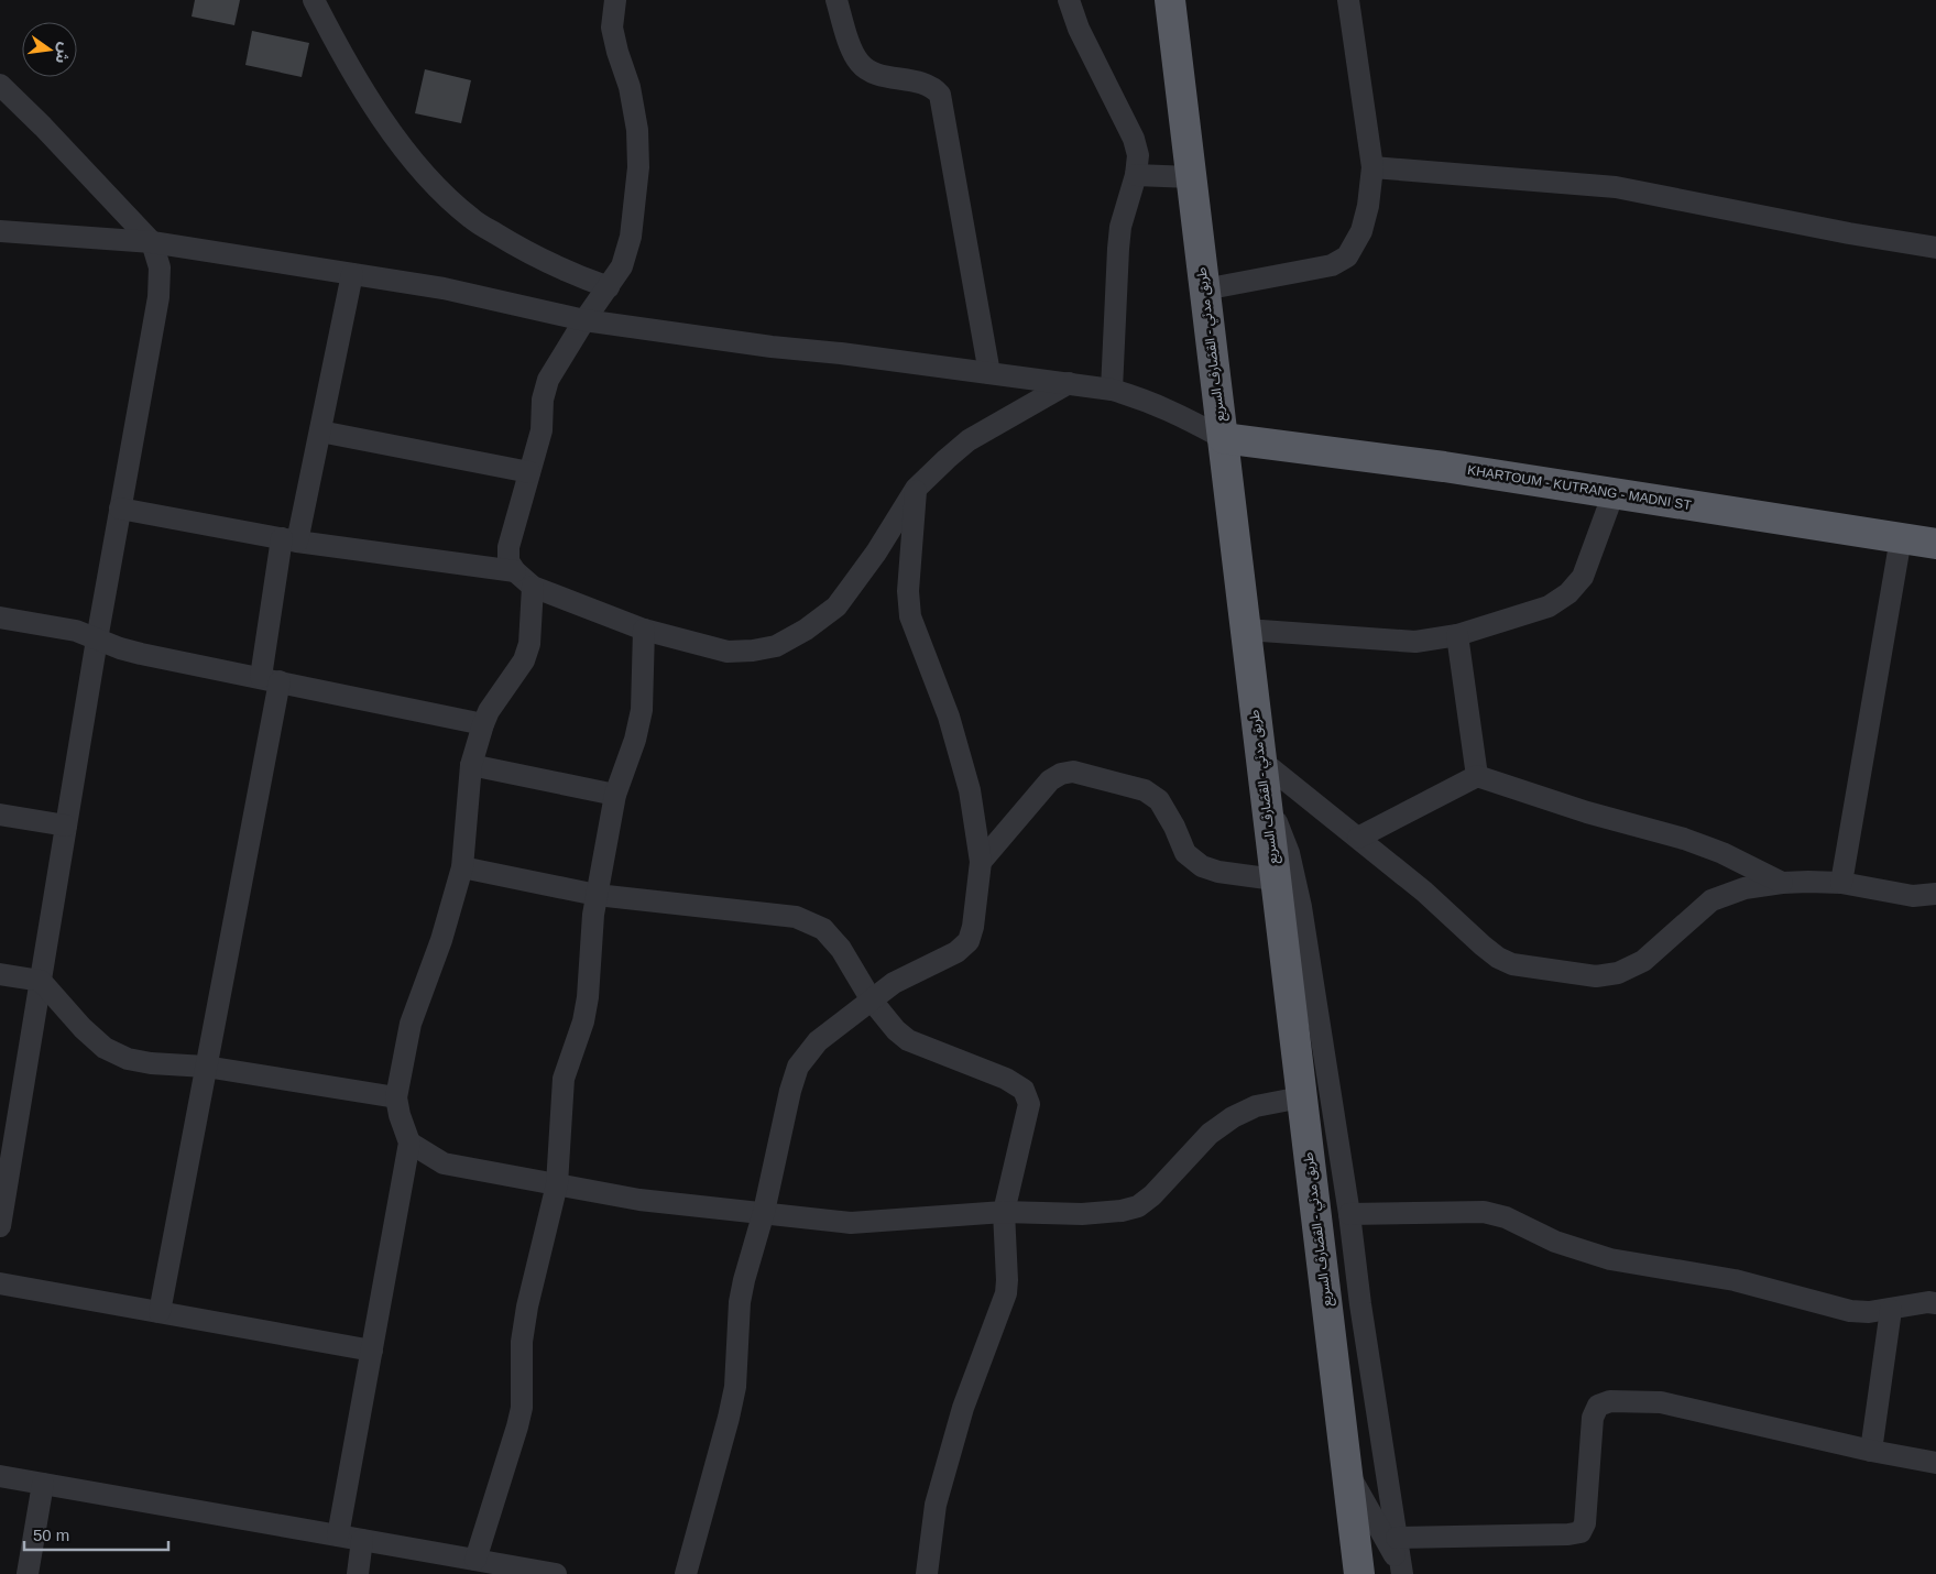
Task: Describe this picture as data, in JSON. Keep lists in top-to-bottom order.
{
  "streets": {
    "highway": ["طريق مدني - القضارف السريع", "KHARTOUM - KUTRANG - MADNI ST"]
  },
  "crossings": [
    ["طريق مدني - القضارف السريع", "KHARTOUM - KUTRANG - MADNI ST"]
  ],
  "scale_bar": "50 m",
  "north": "right"
}
